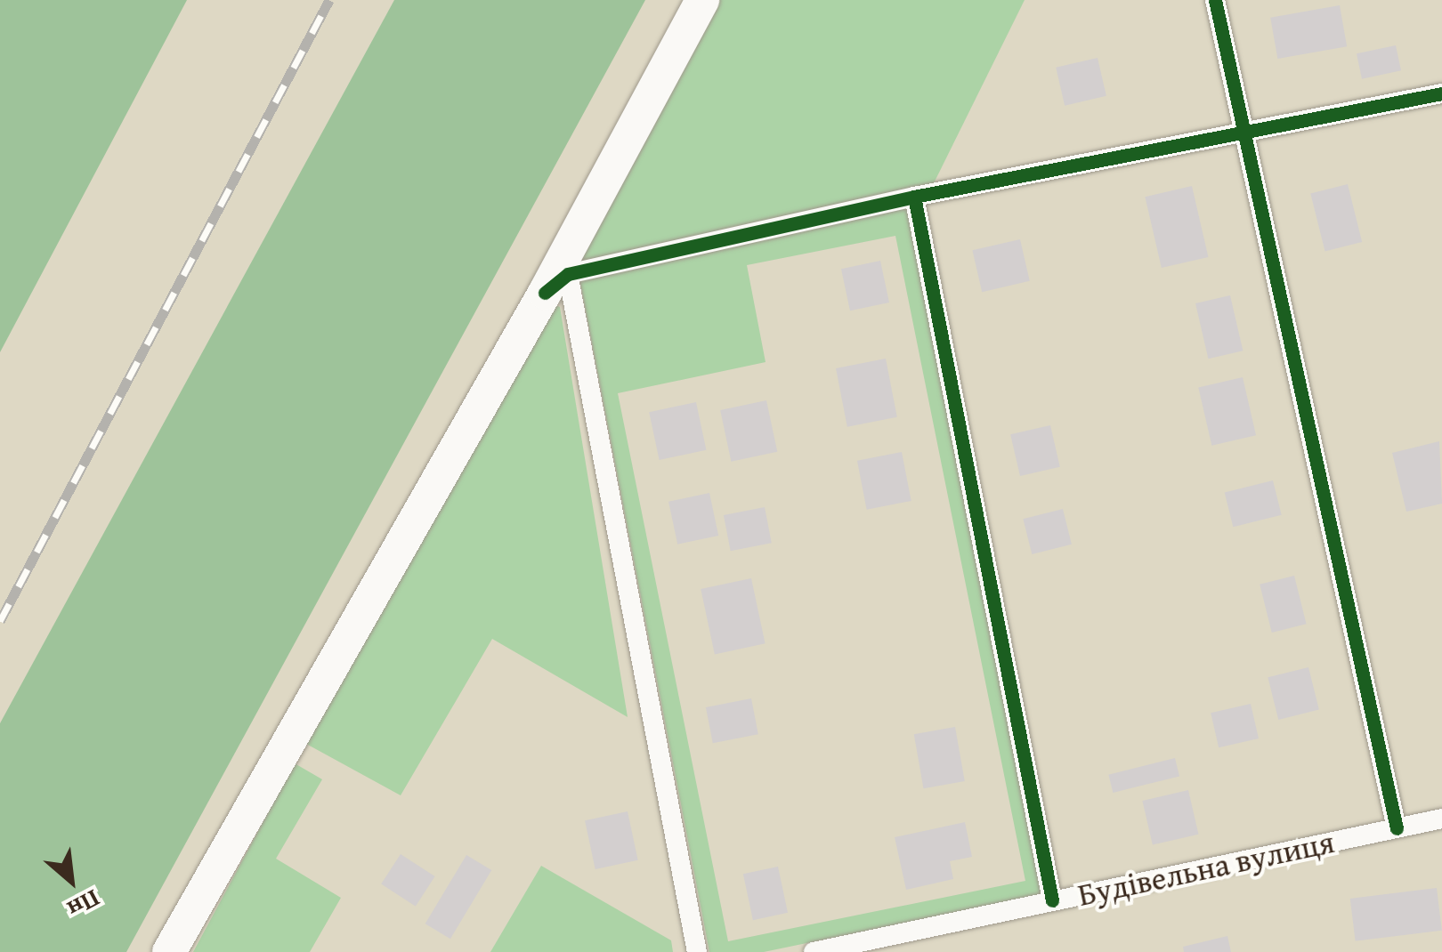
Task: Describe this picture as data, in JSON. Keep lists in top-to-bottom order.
{
  "streets": {
    "street": ["Будівельна вулиця"]
  },
  "north": "bottom right"
}
